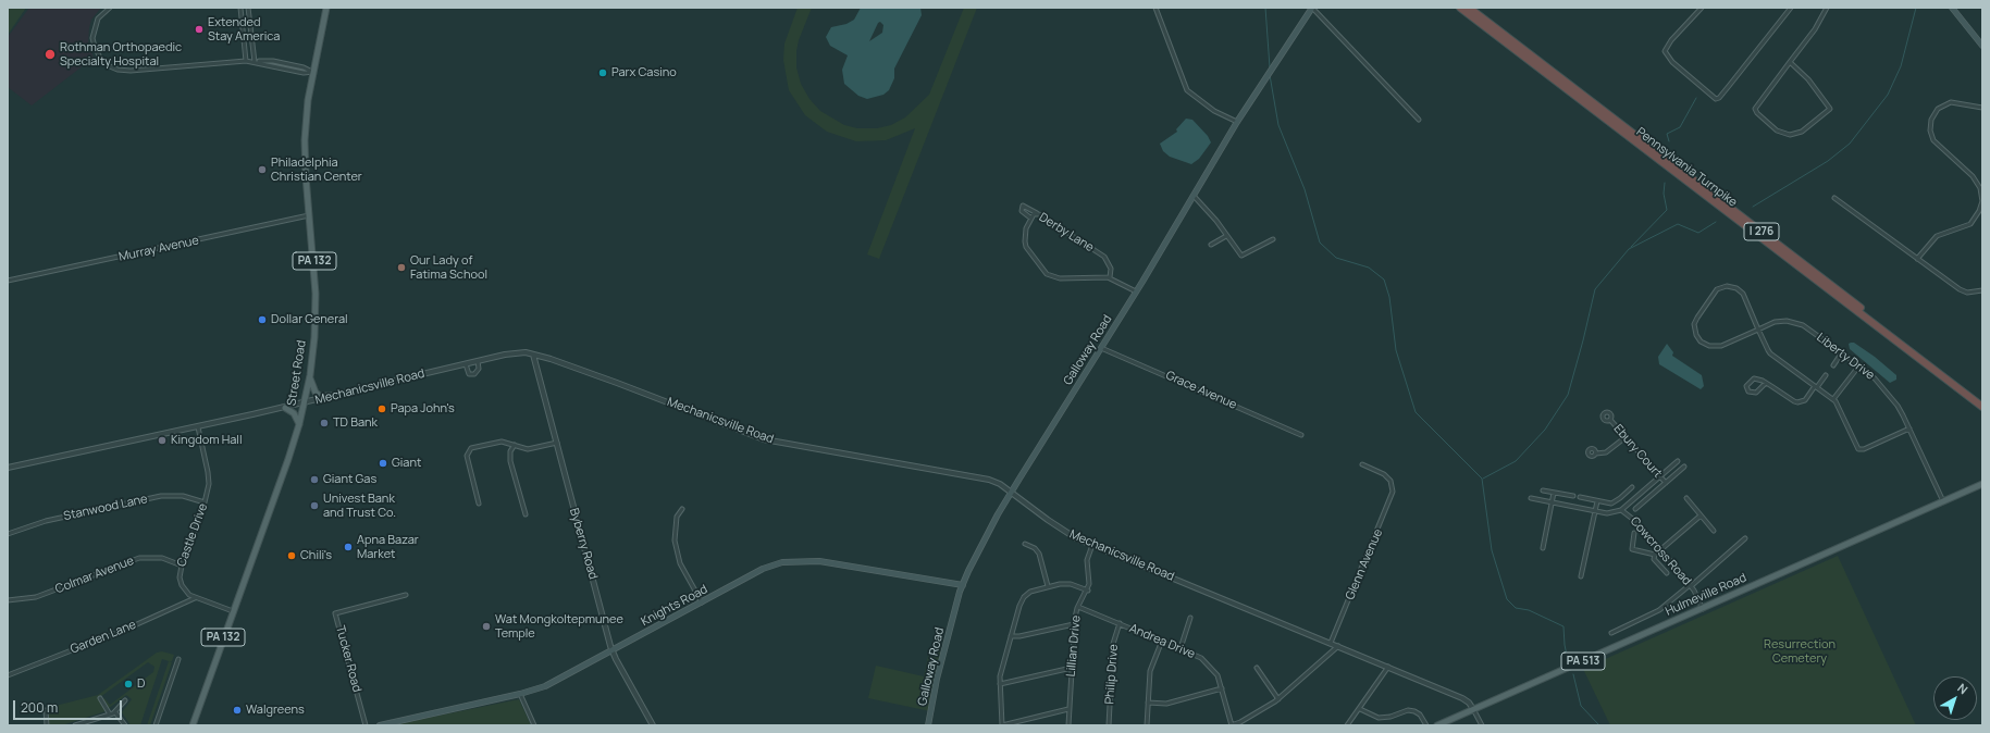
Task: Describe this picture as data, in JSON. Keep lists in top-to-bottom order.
{
  "streets": {
    "highway": ["Pennsylvania Turnpike", "I 276"],
    "main road": [
      "PA 132",
      "Galloway Road",
      "Street Road",
      "Hulmeville Road",
      "Knights Road",
      "PA 513"
    ],
    "street": [
      "Derby Lane",
      "Murray Avenue",
      "Liberty Drive",
      "Mechanicsville Road",
      "Grace Avenue",
      "Ebury Court",
      "Stanwood Lane",
      "Castle Drive",
      "Byberry Road",
      "Cowcross Road",
      "Glenn Avenue",
      "Colmar Avenue",
      "Garden Lane",
      "Andrea Drive",
      "Lillian Drive",
      "Tucker Road",
      "Philip Drive"
    ]
  },
  "crossings": [
    ["Derby Lane", "Galloway Road"],
    ["Murray Avenue", "Street Road"],
    ["Galloway Road", "Mechanicsville Road"],
    ["Galloway Road", "Grace Avenue"],
    ["Galloway Road", "Knights Road"],
    ["Liberty Drive", "Hulmeville Road"],
    ["Street Road", "Mechanicsville Road"],
    ["Street Road", "Castle Drive"],
    ["Mechanicsville Road", "Castle Drive"],
    ["Mechanicsville Road", "Byberry Road"],
    ["Mechanicsville Road", "Glenn Avenue"],
    ["Mechanicsville Road", "Hulmeville Road"],
    ["Stanwood Lane", "Castle Drive"],
    ["Castle Drive", "Colmar Avenue"],
    ["Castle Drive", "Garden Lane"],
    ["Byberry Road", "Knights Road"],
    ["Cowcross Road", "Hulmeville Road"],
    ["Andrea Drive", "Lillian Drive"],
    ["Andrea Drive", "Philip Drive"]
  ],
  "parks": ["Resurrection Cemetery"],
  "places": [
    "Extended Stay America",
    "Rothman Orthopaedic Specialty Hospital",
    "Parx Casino",
    "Philadelphia Christian Center",
    "Our Lady of Fatima School",
    "Dollar General",
    "Papa John's",
    "TD Bank",
    "Kingdom Hall",
    "Giant",
    "Giant Gas",
    "Univest Bank and Trust Co.",
    "Apna Bazar Market",
    "Chili's",
    "Wat Mongkoltepmunee Temple",
    "D",
    "Walgreens"
  ],
  "scale_bar": "200 m",
  "north": "top right"
}
